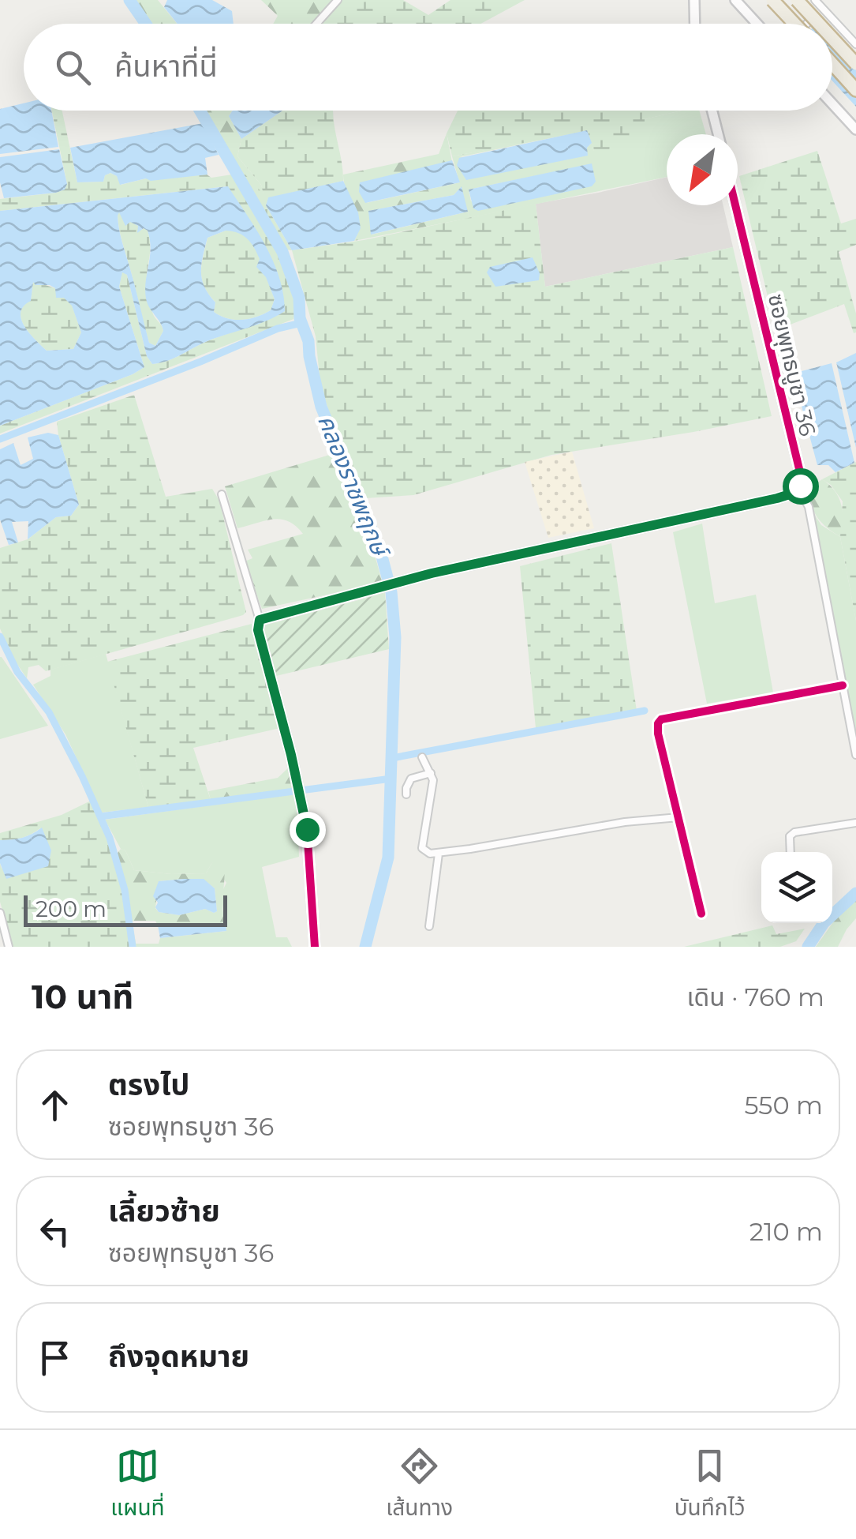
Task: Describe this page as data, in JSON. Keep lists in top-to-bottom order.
{
  "streets": {
    "street": ["ซอยพุทธบูชา 36"]
  },
  "water": ["คลองราชพฤกษ์"],
  "scale_bar": "200 m",
  "north": "bottom left",
  "page": {
    "search": "ค้นหาที่นี่",
    "scale": "200 m",
    "heading": ["10 นาที", "เดิน · 760 m"],
    "list": [
      ["ตรงไป", "ซอยพุทธบูชา 36", "550 m"],
      ["เลี้ยวซ้าย", "ซอยพุทธบูชา 36", "210 m"],
      "ถึงจุดหมาย"
    ],
    "nav": ["แผนที่", "เส้นทาง", "บันทึกไว้"]
  }
}
